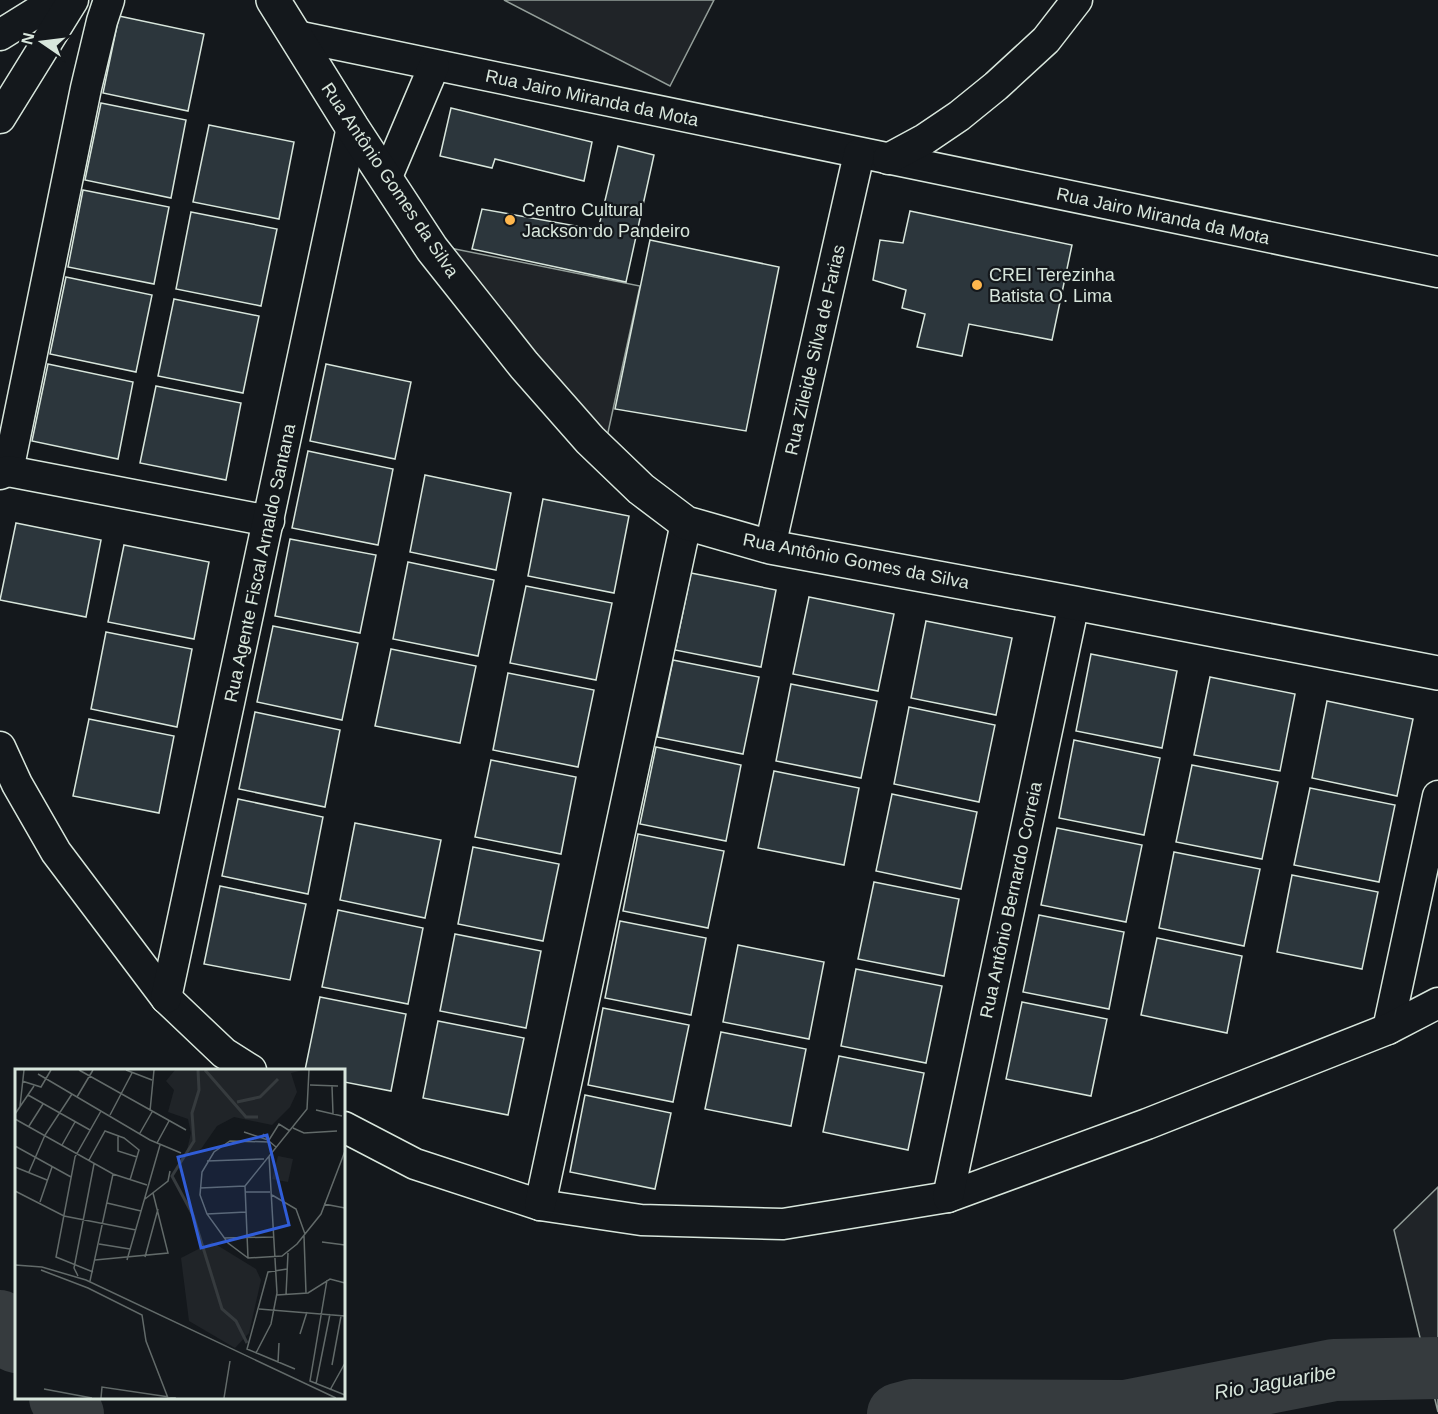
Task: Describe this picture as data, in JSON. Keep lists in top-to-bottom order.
{
  "streets": {
    "street": [
      "Rua Jairo Miranda da Mota",
      "Rua Antônio Gomes da Silva",
      "Rua Zileide Silva de Farias",
      "Rua Agente Fiscal Arnaldo Santana",
      "Rua Antônio Bernardo Correia"
    ]
  },
  "crossings": [
    ["Rua Jairo Miranda da Mota", "Rua Antônio Gomes da Silva"],
    ["Rua Jairo Miranda da Mota", "Rua Zileide Silva de Farias"],
    ["Rua Antônio Gomes da Silva", "Rua Zileide Silva de Farias"],
    ["Rua Antônio Gomes da Silva", "Rua Agente Fiscal Arnaldo Santana"],
    ["Rua Antônio Gomes da Silva", "Rua Antônio Bernardo Correia"]
  ],
  "water": ["Rio Jaguaribe"],
  "places": ["Centro Cultural Jackson do Pandeiro", "CREI Terezinha Batista O. Lima"],
  "north": "left"
}
